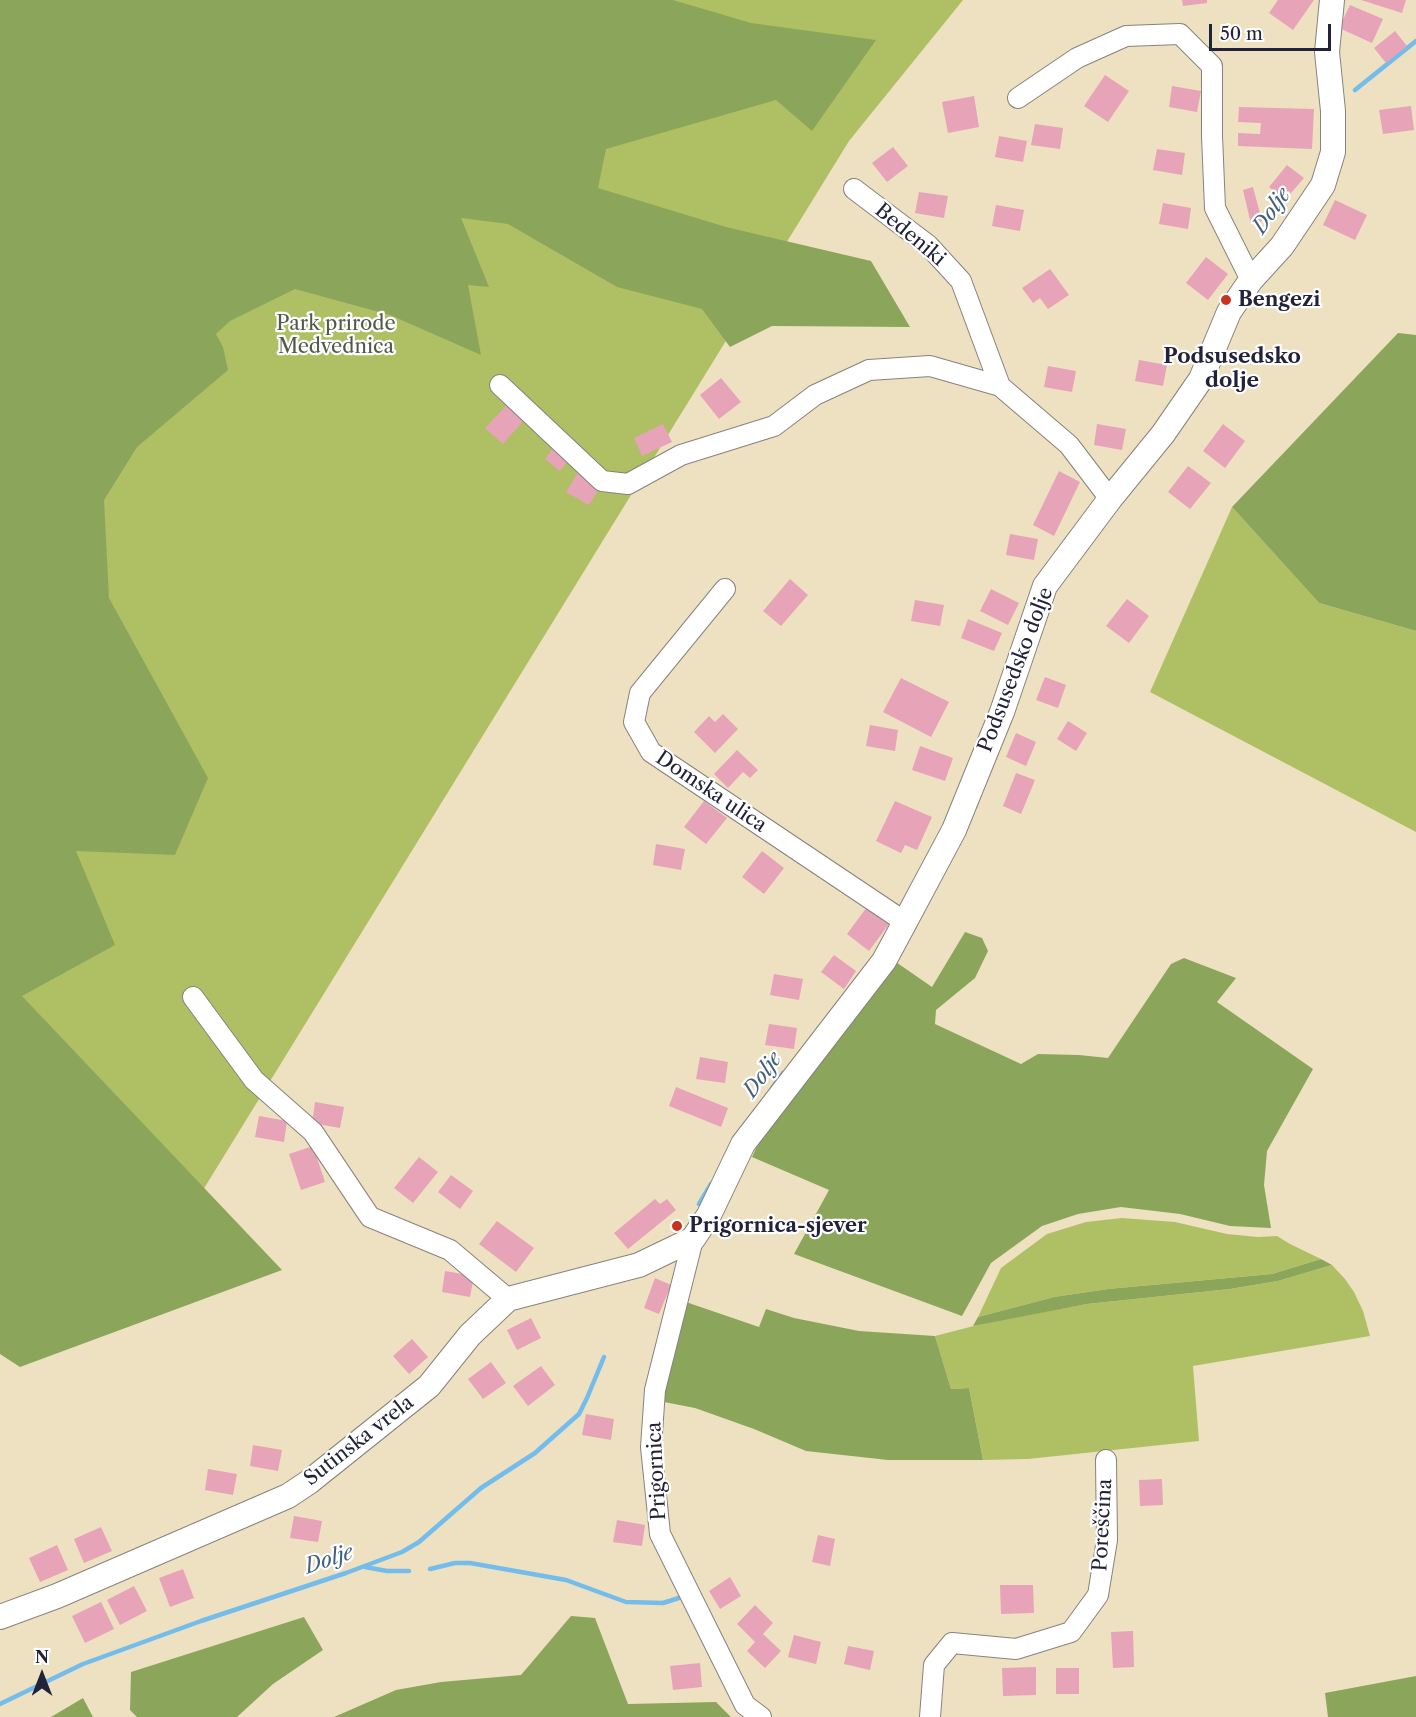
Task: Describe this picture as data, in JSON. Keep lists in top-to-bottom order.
{
  "streets": {
    "street": [
      "Bedeniki",
      "Podsusedsko dolje",
      "Domska ulica",
      "Sutinska vrela",
      "Prigornica",
      "Poreščina"
    ]
  },
  "crossings": [
    ["Podsusedsko dolje", "Domska ulica"],
    ["Podsusedsko dolje", "Sutinska vrela"],
    ["Podsusedsko dolje", "Prigornica"],
    ["Sutinska vrela", "Prigornica"]
  ],
  "districts": ["Podsusedsko dolje"],
  "water": ["Dolje"],
  "parks": ["Park prirode Medvednica"],
  "places": ["Bengezi", "Prigornica-sjever"],
  "scale_bar": "50 m",
  "north": "top"
}
